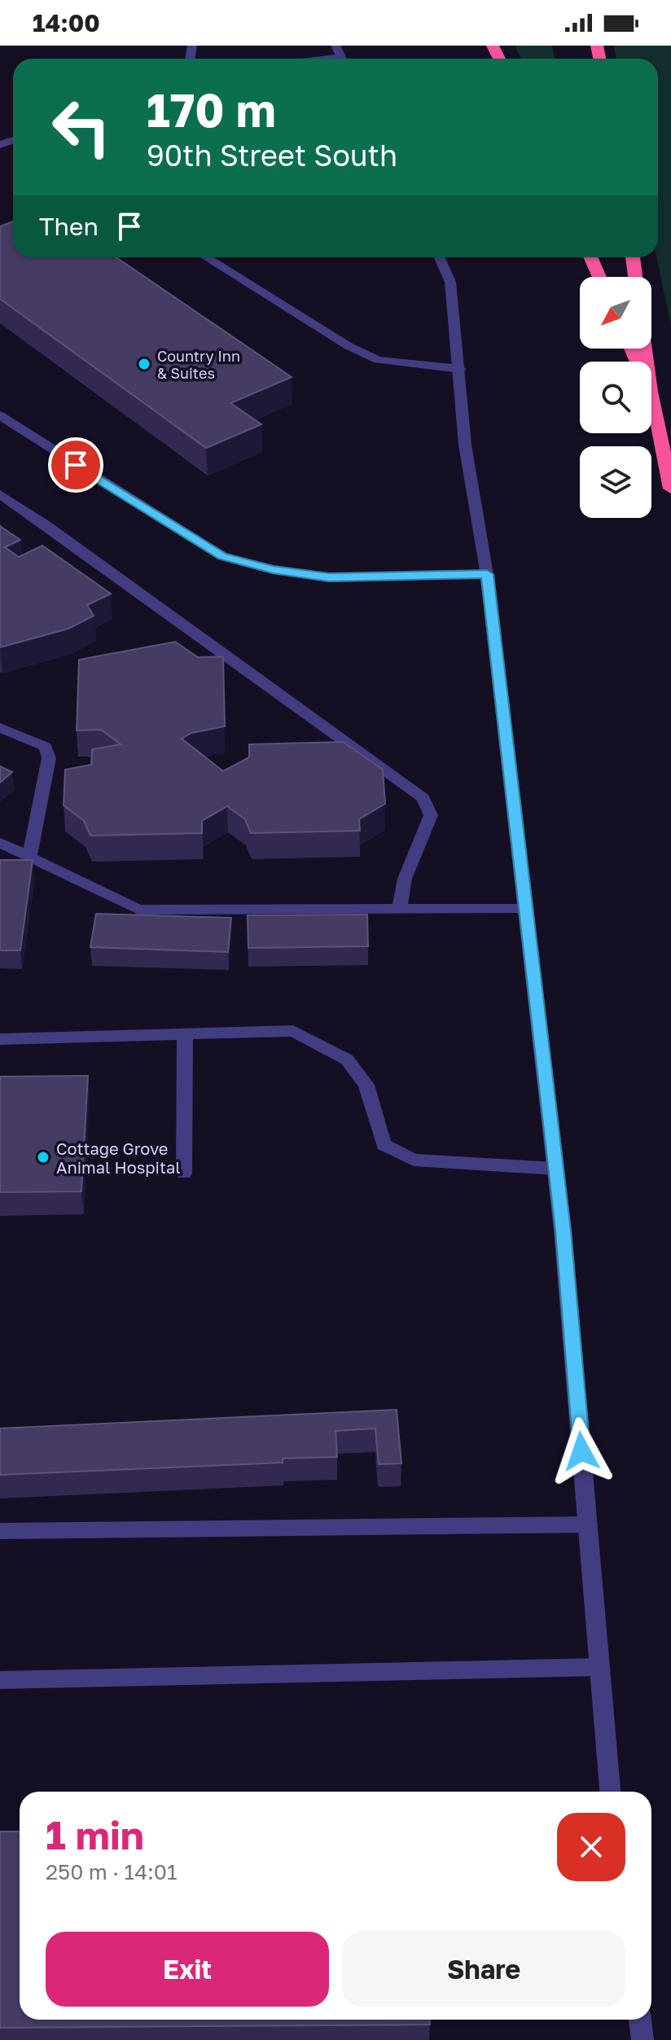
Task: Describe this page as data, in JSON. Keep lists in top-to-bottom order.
{
  "places": ["Country Inn & Suites", "Cottage Grove Animal Hospital"],
  "north": "bottom left",
  "page": {
    "status": "14:00",
    "turn": ["170 m", "90th Street South"],
    "then": "Then",
    "heading": ["1 min", "250 m · 14:01"],
    "buttons": ["Exit", "Share"]
  }
}
